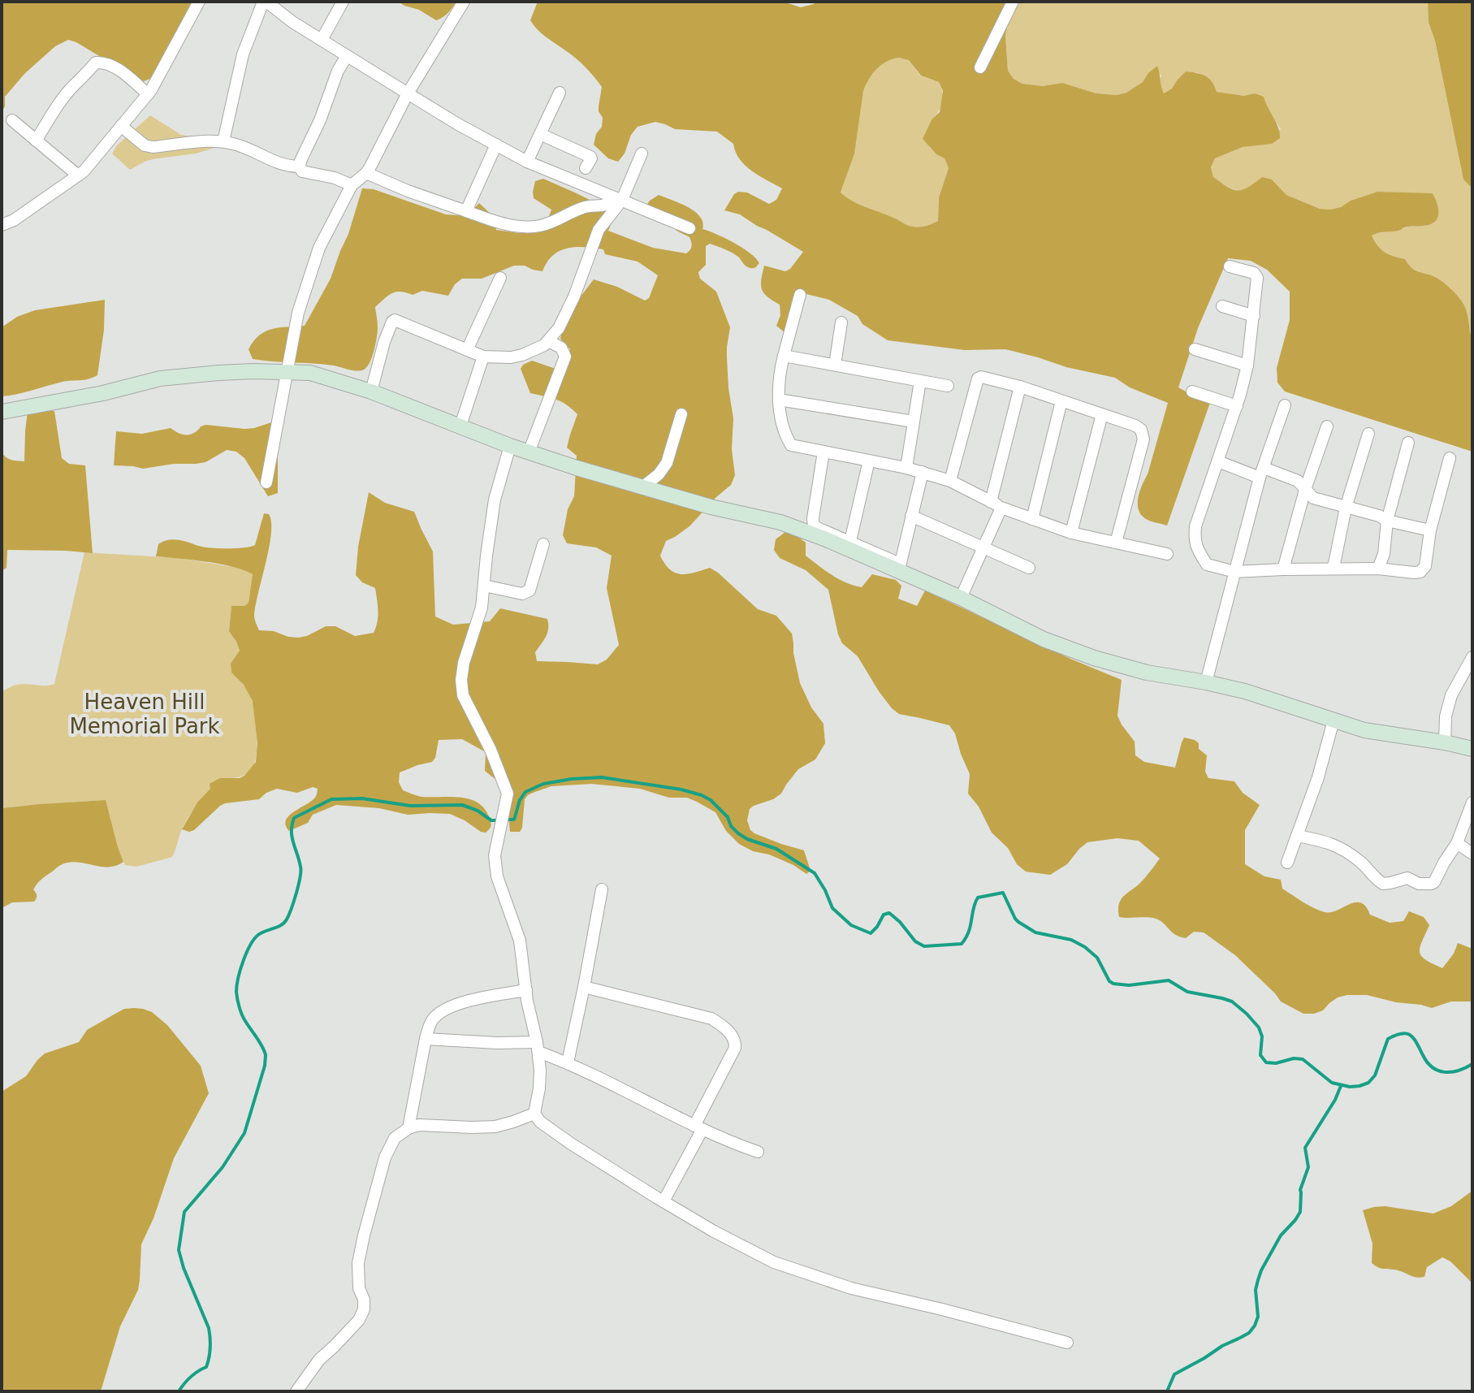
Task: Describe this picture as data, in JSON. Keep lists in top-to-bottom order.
{
  "parks": ["Heaven Hill Memorial Park"]
}
